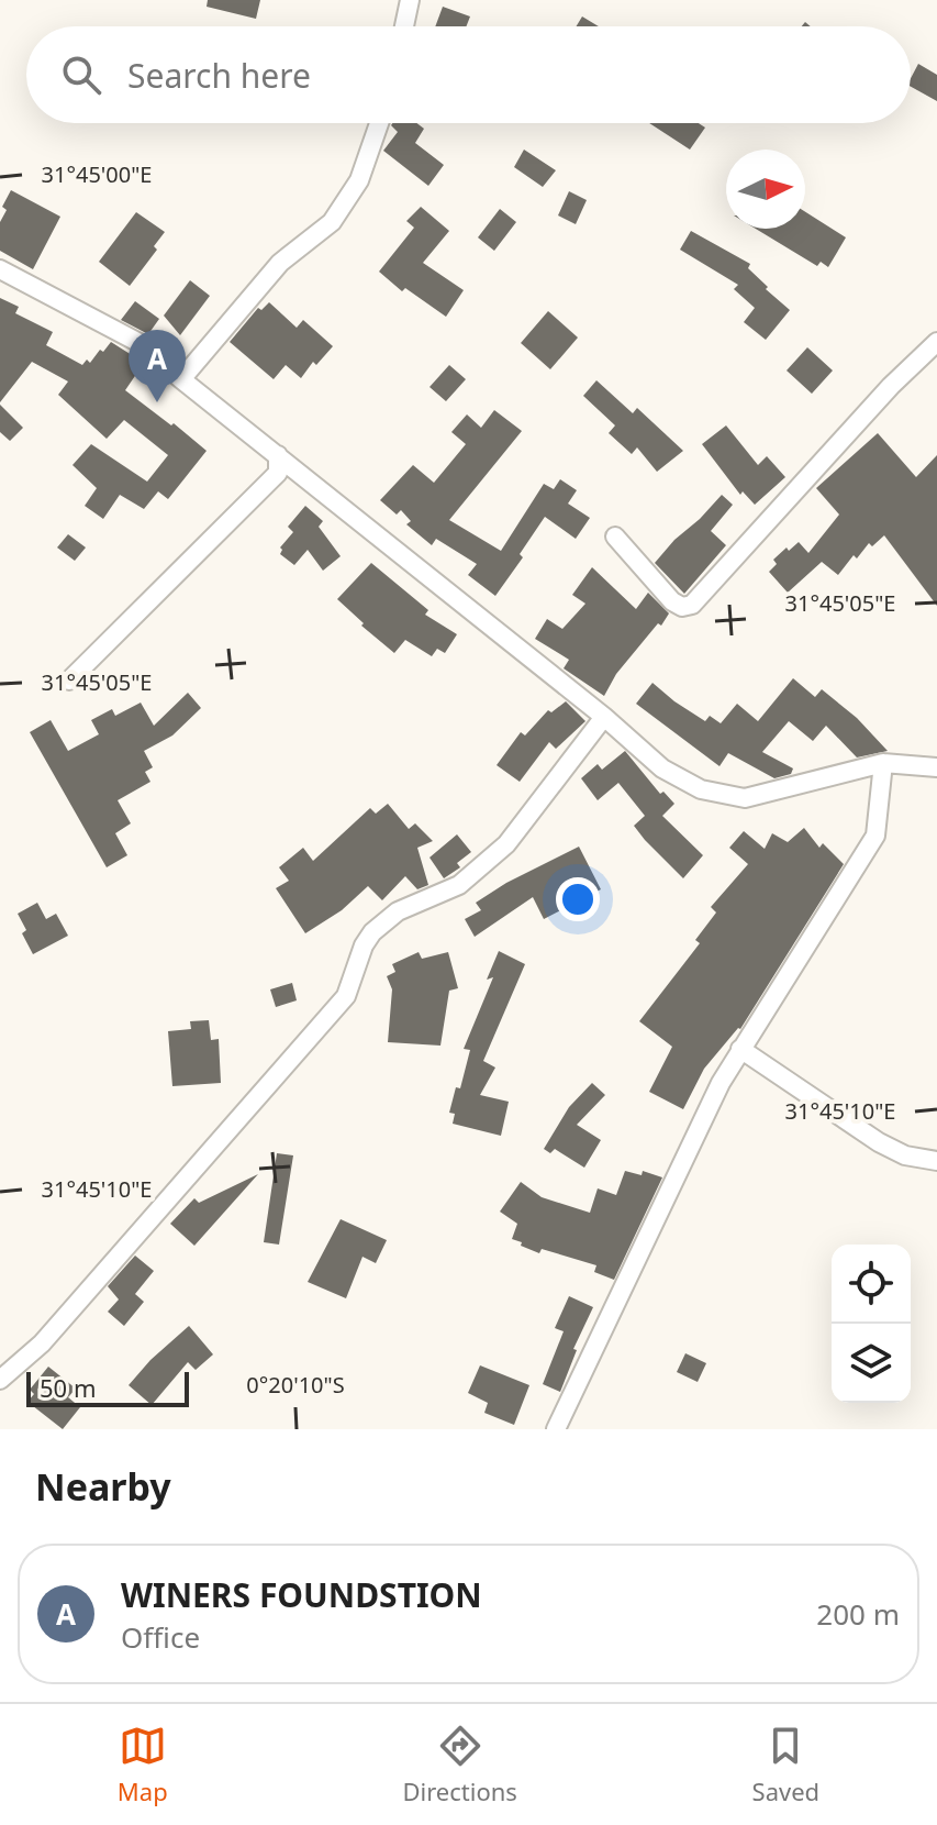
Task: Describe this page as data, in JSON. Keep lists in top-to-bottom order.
{
  "scale_bar": "50 m",
  "north": "right",
  "page": {
    "search": "Search here",
    "pins": "A",
    "scale": "50 m",
    "heading": "Nearby",
    "list": [
      {
        "mark": "A",
        "name": "WINERS FOUNDSTION",
        "note": "Office",
        "value": "200 m"
      }
    ],
    "nav": ["Map", "Directions", "Saved"]
  },
  "coordinates": [
    "31°45'00\"E",
    "31°45'05\"E",
    "31°45'10\"E",
    "0°20'10\"S"
  ]
}
